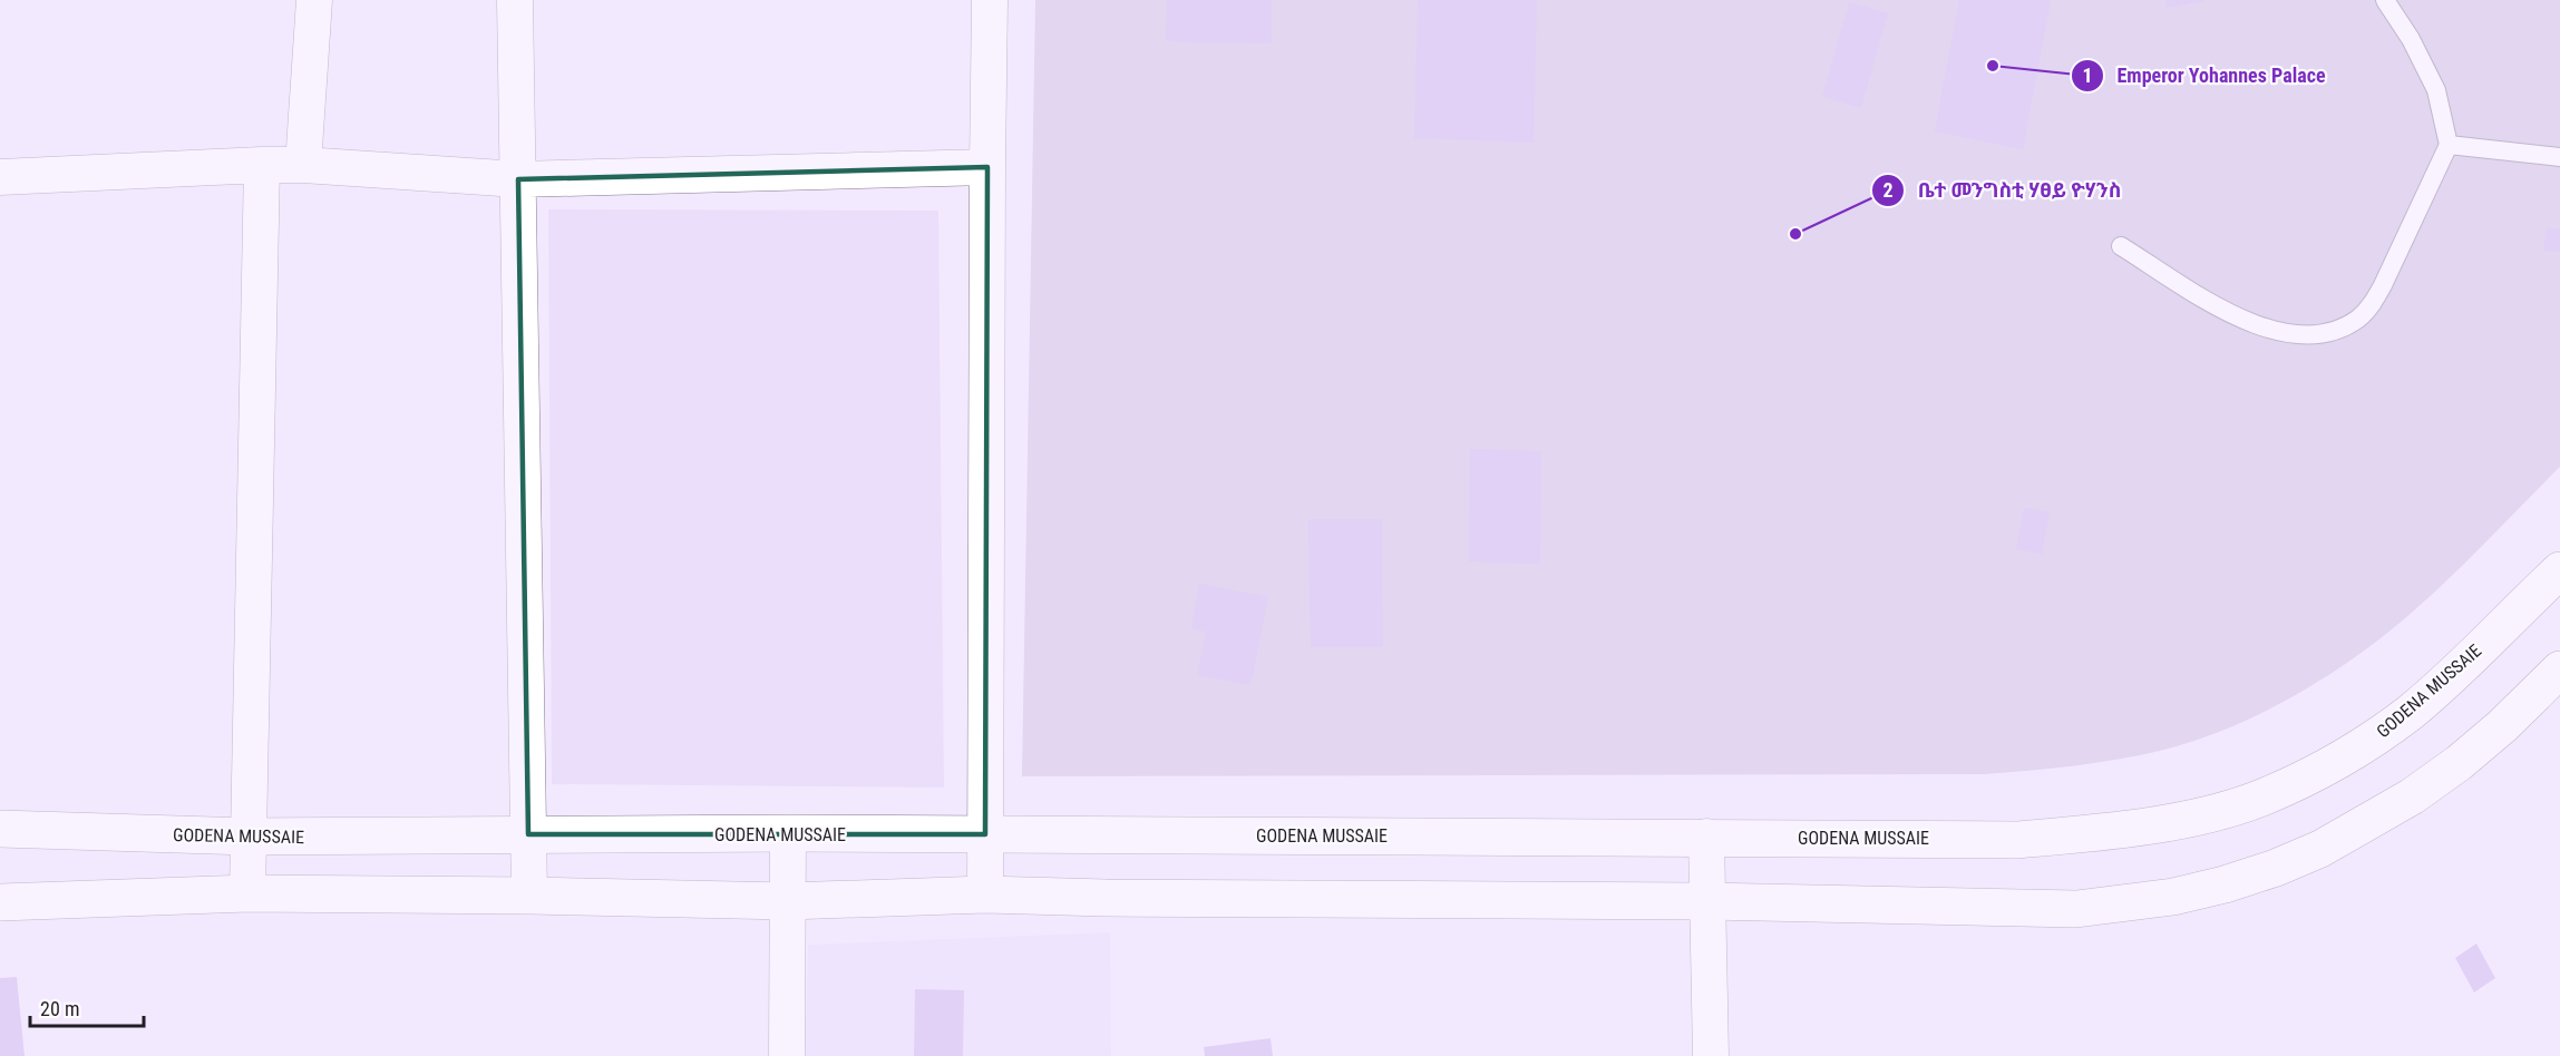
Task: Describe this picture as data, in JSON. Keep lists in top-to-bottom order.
{
  "streets": {
    "street": ["GODENA MUSSAIE"]
  },
  "places": ["Emperor Yohannes Palace", "ቤተ መንግስቲ ሃፀይ ዮሃንስ"],
  "scale_bar": "20 m"
}
